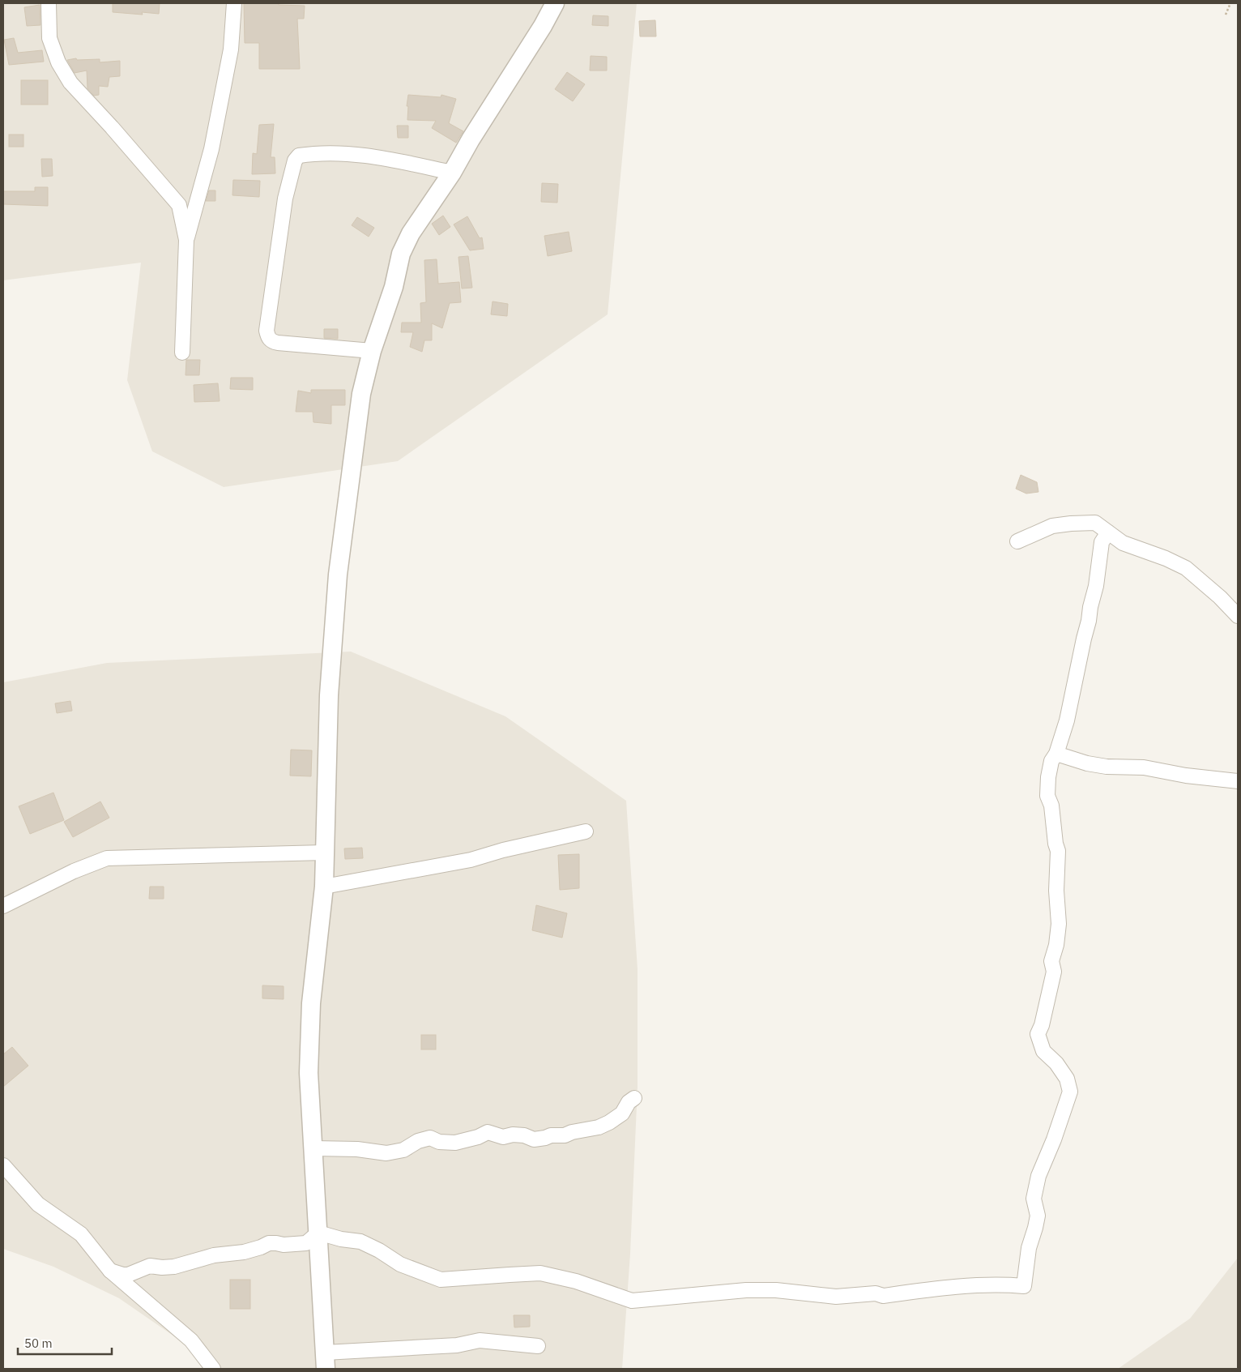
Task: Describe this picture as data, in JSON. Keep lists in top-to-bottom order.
{
  "scale_bar": "50 m"
}
